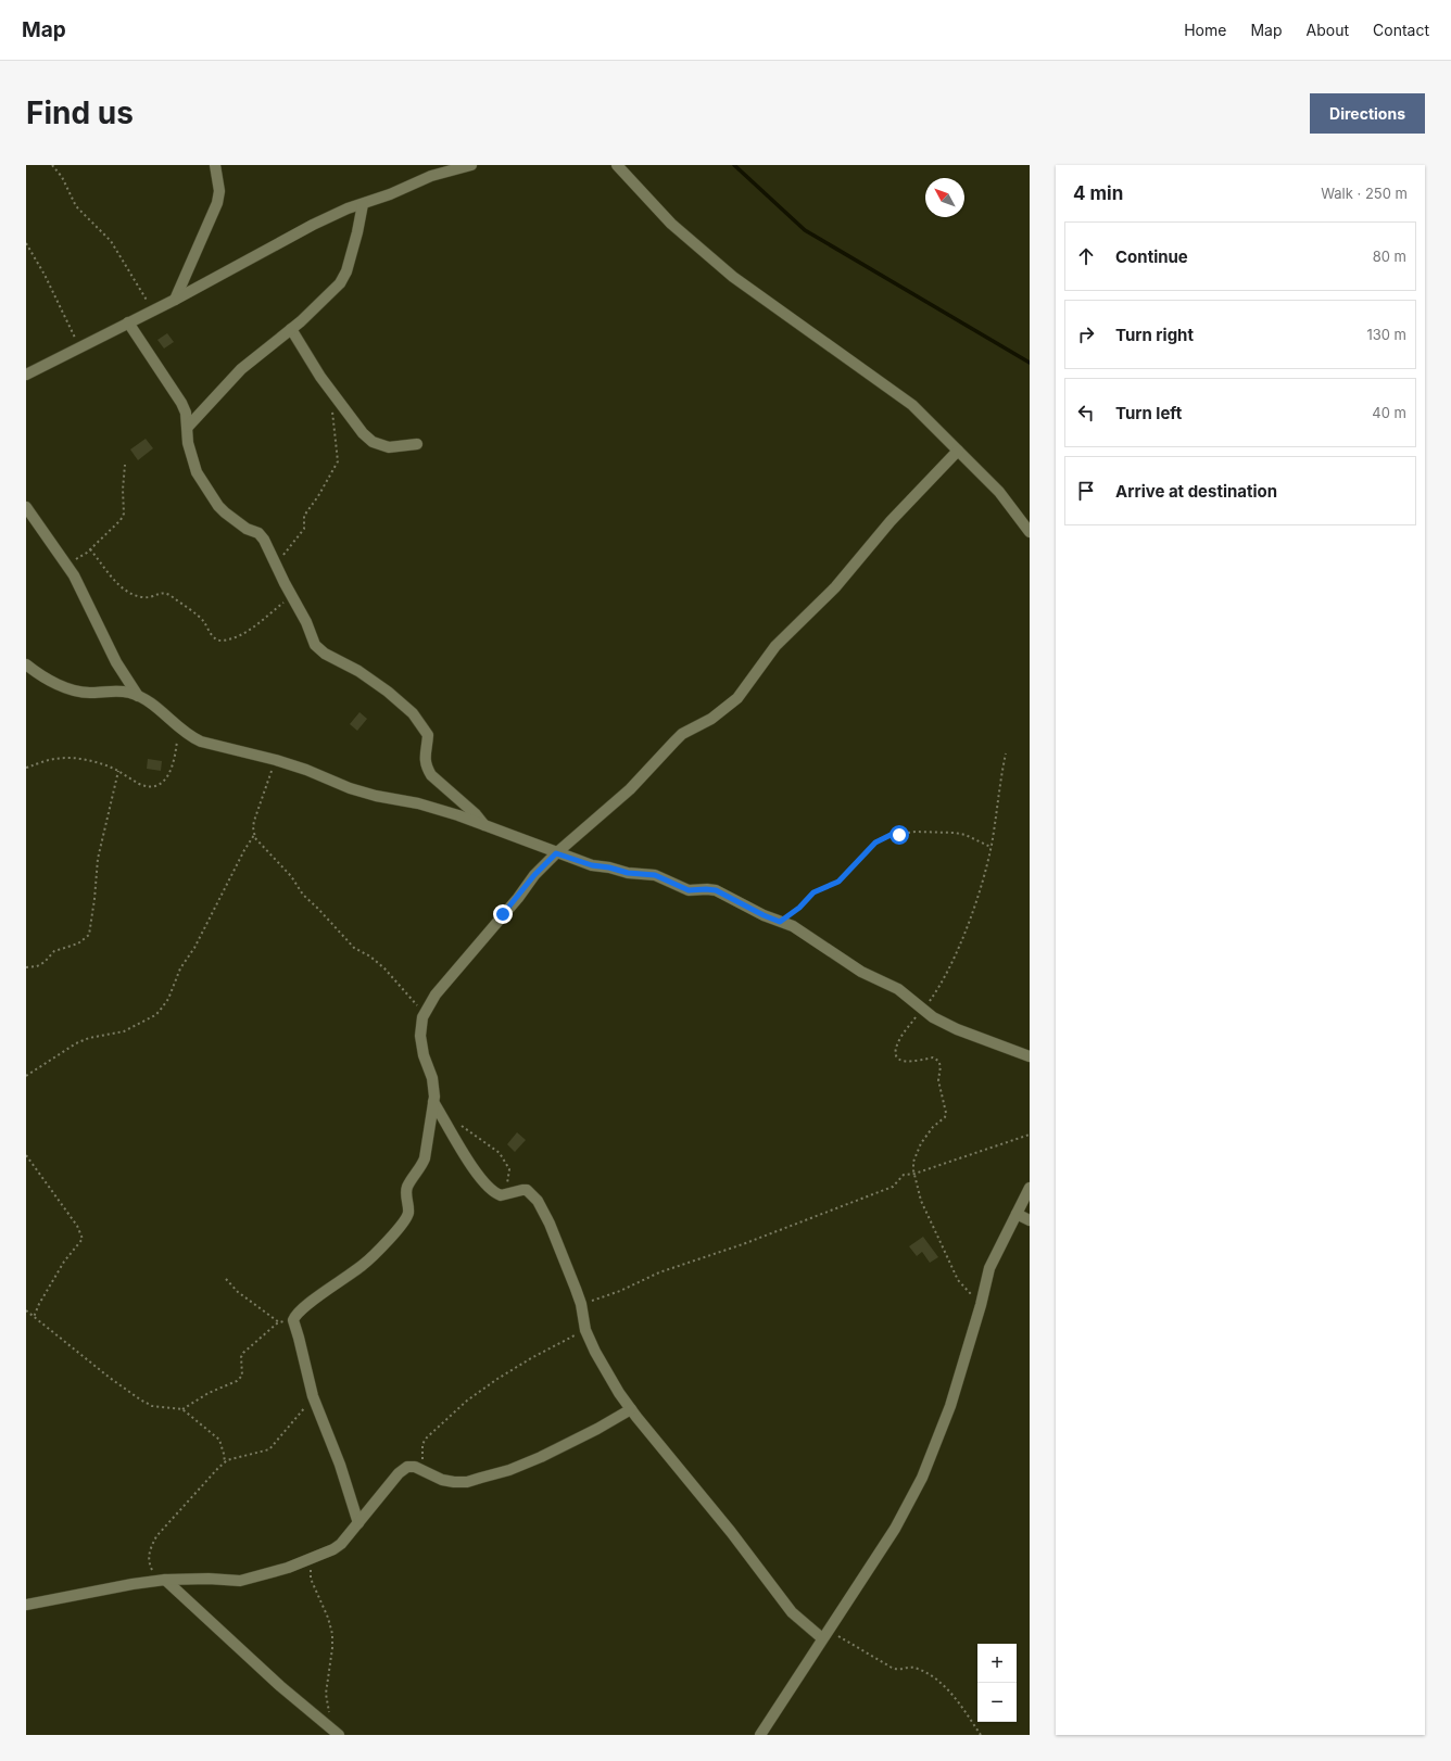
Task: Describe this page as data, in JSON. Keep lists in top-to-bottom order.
{
  "north": "top left",
  "page": {
    "header": "Map",
    "nav": [
      "Home",
      "Map",
      "About",
      "Contact"
    ],
    "buttons": "Directions",
    "title": "Find us",
    "heading": ["4 min", "Walk · 250 m"],
    "list": [
      ["Continue", "80 m"],
      ["Turn right", "130 m"],
      ["Turn left", "40 m"],
      "Arrive at destination"
    ],
    "map_buttons": ["+", "−"]
  }
}
